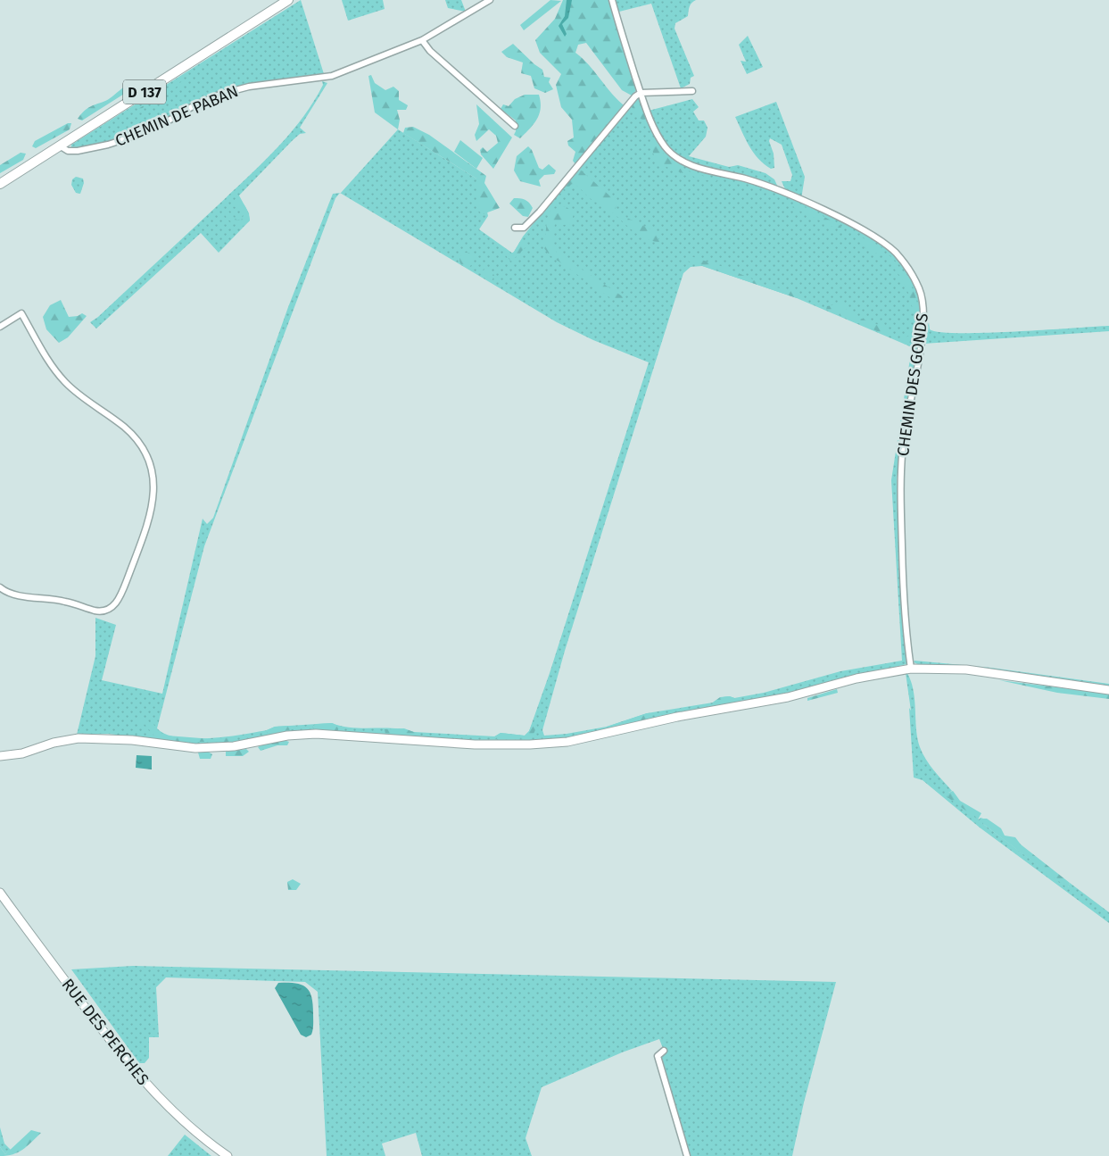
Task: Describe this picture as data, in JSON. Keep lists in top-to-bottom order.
{
  "streets": {
    "main road": ["D 137", "RUE DES PERCHES"],
    "street": ["CHEMIN DE PABAN", "CHEMIN DES GONDS"]
  },
  "crossings": [
    ["D 137", "CHEMIN DE PABAN"]
  ]
}
